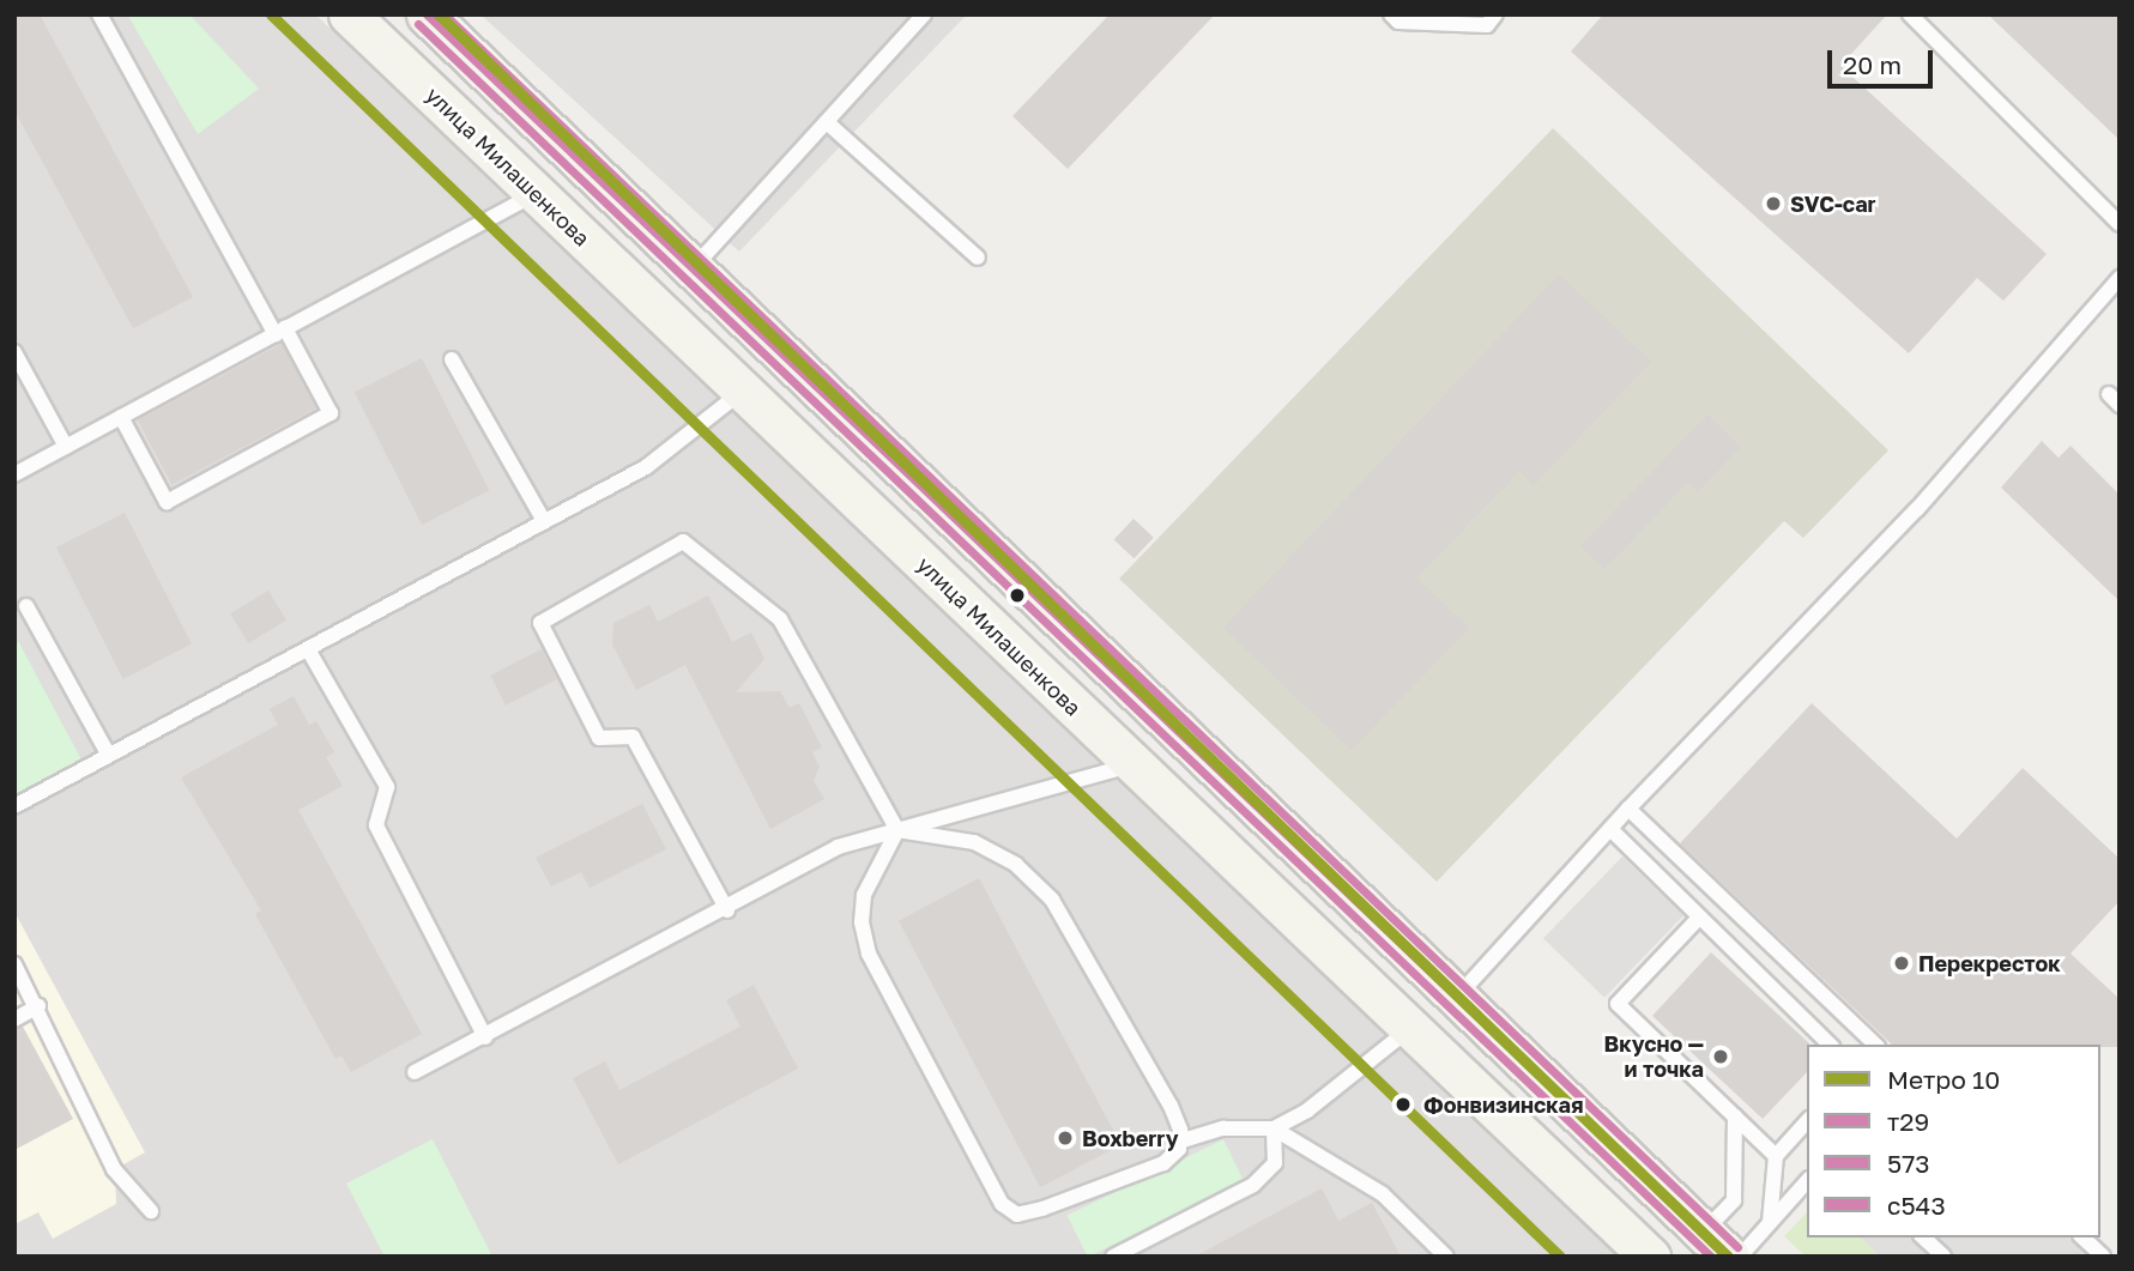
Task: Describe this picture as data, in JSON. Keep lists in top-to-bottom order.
{
  "streets": {
    "main road": ["улица Милашенкова"]
  },
  "places": [
    "SVC-car",
    "Перекресток",
    "Вкусно — и точка",
    "Фонвизинская",
    "Boxberry"
  ],
  "lines": [
    "metro line 10",
    "transit line т29",
    "transit line с543",
    "transit line 573"
  ],
  "legend": [
    "Метро 10",
    "т29",
    "573",
    "с543"
  ],
  "scale_bar": "20 m"
}
